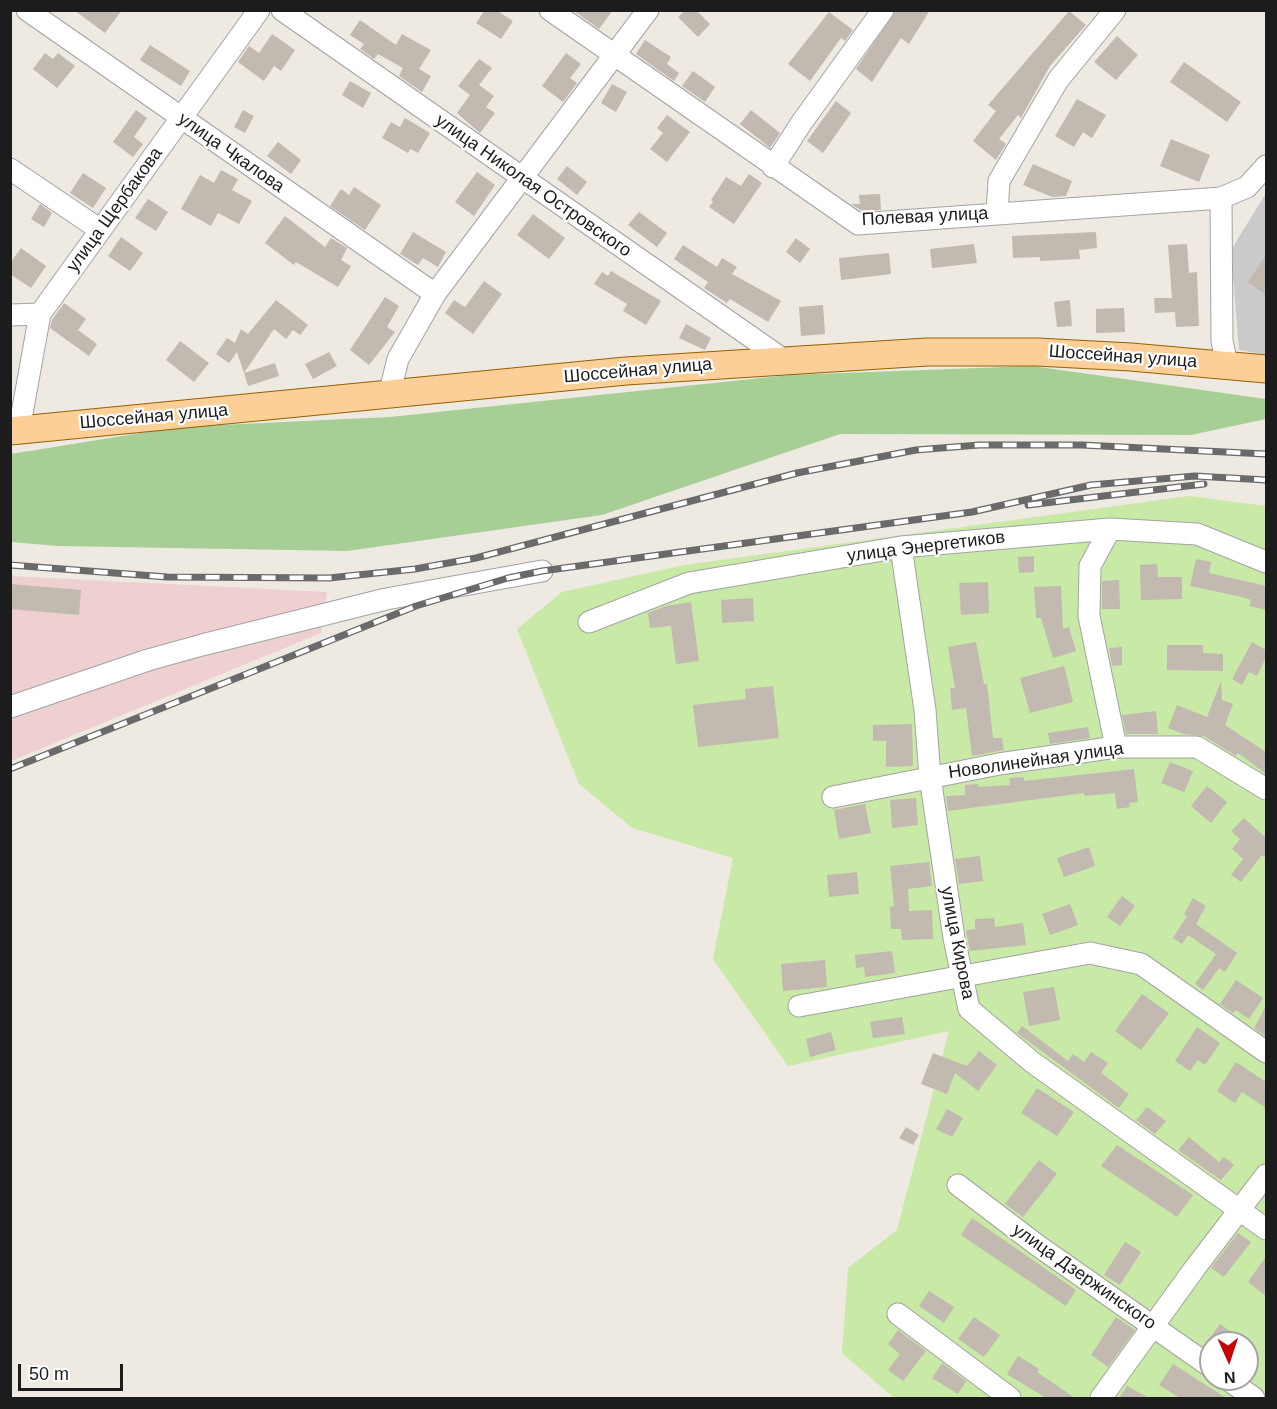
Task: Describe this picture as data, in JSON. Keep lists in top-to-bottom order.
{
  "streets": {
    "main road": ["Шоссейная улица"],
    "street": [
      "улица Чкалова",
      "улица Николая Островского",
      "улица Щербакова",
      "Полевая улица",
      "улица Энергетиков",
      "Новолинейная улица",
      "улица Кирова",
      "улица Дзержинского"
    ]
  },
  "crossings": [
    ["улица Чкалова", "улица Щербакова"],
    ["улица Николая Островского", "Шоссейная улица"],
    ["улица Щербакова", "Шоссейная улица"],
    ["улица Энергетиков", "улица Кирова"],
    ["Новолинейная улица", "улица Кирова"]
  ],
  "scale_bar": "50 m",
  "north": "bottom"
}
